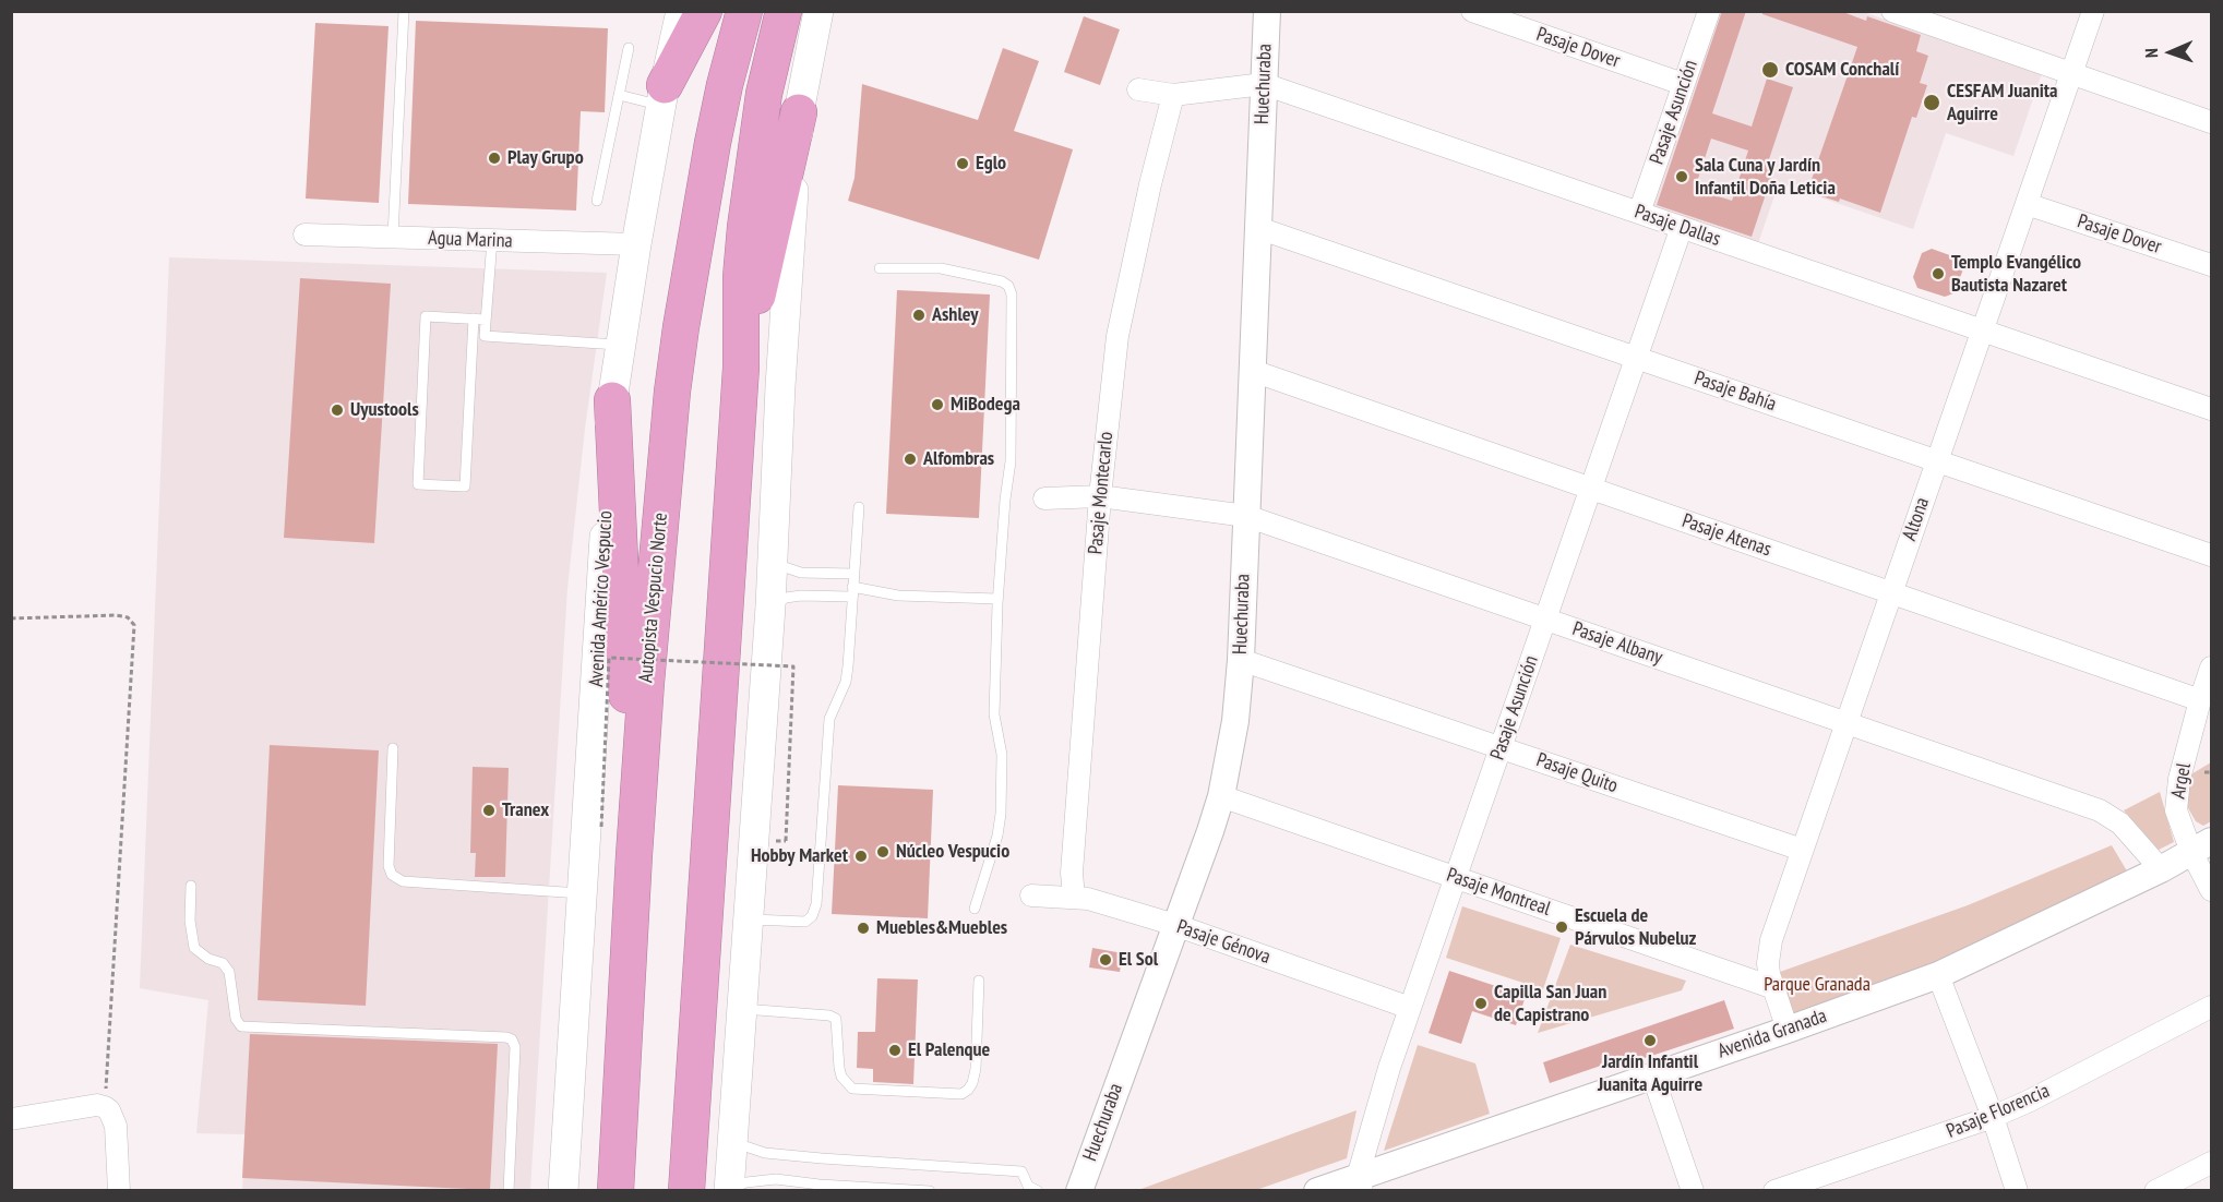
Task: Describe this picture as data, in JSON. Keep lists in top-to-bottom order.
{
  "streets": {
    "highway": ["Autopista Vespucio Norte"],
    "main road": ["Avenida Américo Vespucio"],
    "street": [
      "Pasaje Dover",
      "Huechuraba",
      "Pasaje Asunción",
      "Pasaje Dallas",
      "Agua Marina",
      "Pasaje Bahía",
      "Pasaje Montecarlo",
      "Altona",
      "Pasaje Atenas",
      "Pasaje Albany",
      "Pasaje Quito",
      "Argel",
      "Pasaje Montreal",
      "Pasaje Génova",
      "Avenida Granada",
      "Pasaje Florencia"
    ]
  },
  "crossings": [
    ["Pasaje Dover", "Pasaje Asunción"],
    ["Pasaje Dover", "Altona"],
    ["Huechuraba", "Pasaje Dallas"],
    ["Huechuraba", "Pasaje Bahía"],
    ["Huechuraba", "Pasaje Atenas"],
    ["Huechuraba", "Pasaje Albany"],
    ["Huechuraba", "Pasaje Quito"],
    ["Huechuraba", "Pasaje Montreal"],
    ["Huechuraba", "Pasaje Génova"],
    ["Pasaje Asunción", "Pasaje Dallas"],
    ["Pasaje Asunción", "Pasaje Bahía"],
    ["Pasaje Asunción", "Pasaje Atenas"],
    ["Pasaje Asunción", "Pasaje Albany"],
    ["Pasaje Asunción", "Pasaje Quito"],
    ["Pasaje Asunción", "Pasaje Montreal"],
    ["Pasaje Asunción", "Pasaje Génova"],
    ["Pasaje Asunción", "Avenida Granada"],
    ["Pasaje Dallas", "Pasaje Montecarlo"],
    ["Pasaje Dallas", "Altona"],
    ["Agua Marina", "Avenida Américo Vespucio"],
    ["Pasaje Bahía", "Altona"],
    ["Pasaje Montecarlo", "Pasaje Albany"],
    ["Pasaje Montecarlo", "Pasaje Génova"],
    ["Altona", "Pasaje Atenas"],
    ["Altona", "Pasaje Albany"],
    ["Altona", "Pasaje Quito"],
    ["Altona", "Pasaje Montreal"],
    ["Altona", "Avenida Granada"],
    ["Pasaje Atenas", "Argel"],
    ["Pasaje Albany", "Avenida Granada"],
    ["Argel", "Avenida Granada"]
  ],
  "parks": ["Parque Granada"],
  "places": [
    "COSAM Conchalí",
    "CESFAM Juanita Aguirre",
    "Play Grupo",
    "Eglo",
    "Sala Cuna y Jardín Infantil Doña Leticia",
    "Templo Evangélico Bautista Nazaret",
    "Ashley",
    "MiBodega",
    "Uyustools",
    "Alfombras",
    "Tranex",
    "Núcleo Vespucio",
    "Hobby Market",
    "Escuela de Párvulos Nubeluz",
    "Muebles&Muebles",
    "El Sol",
    "Capilla San Juan de Capistrano",
    "Jardín Infantil Juanita Aguirre",
    "El Palenque"
  ],
  "north": "left"
}
